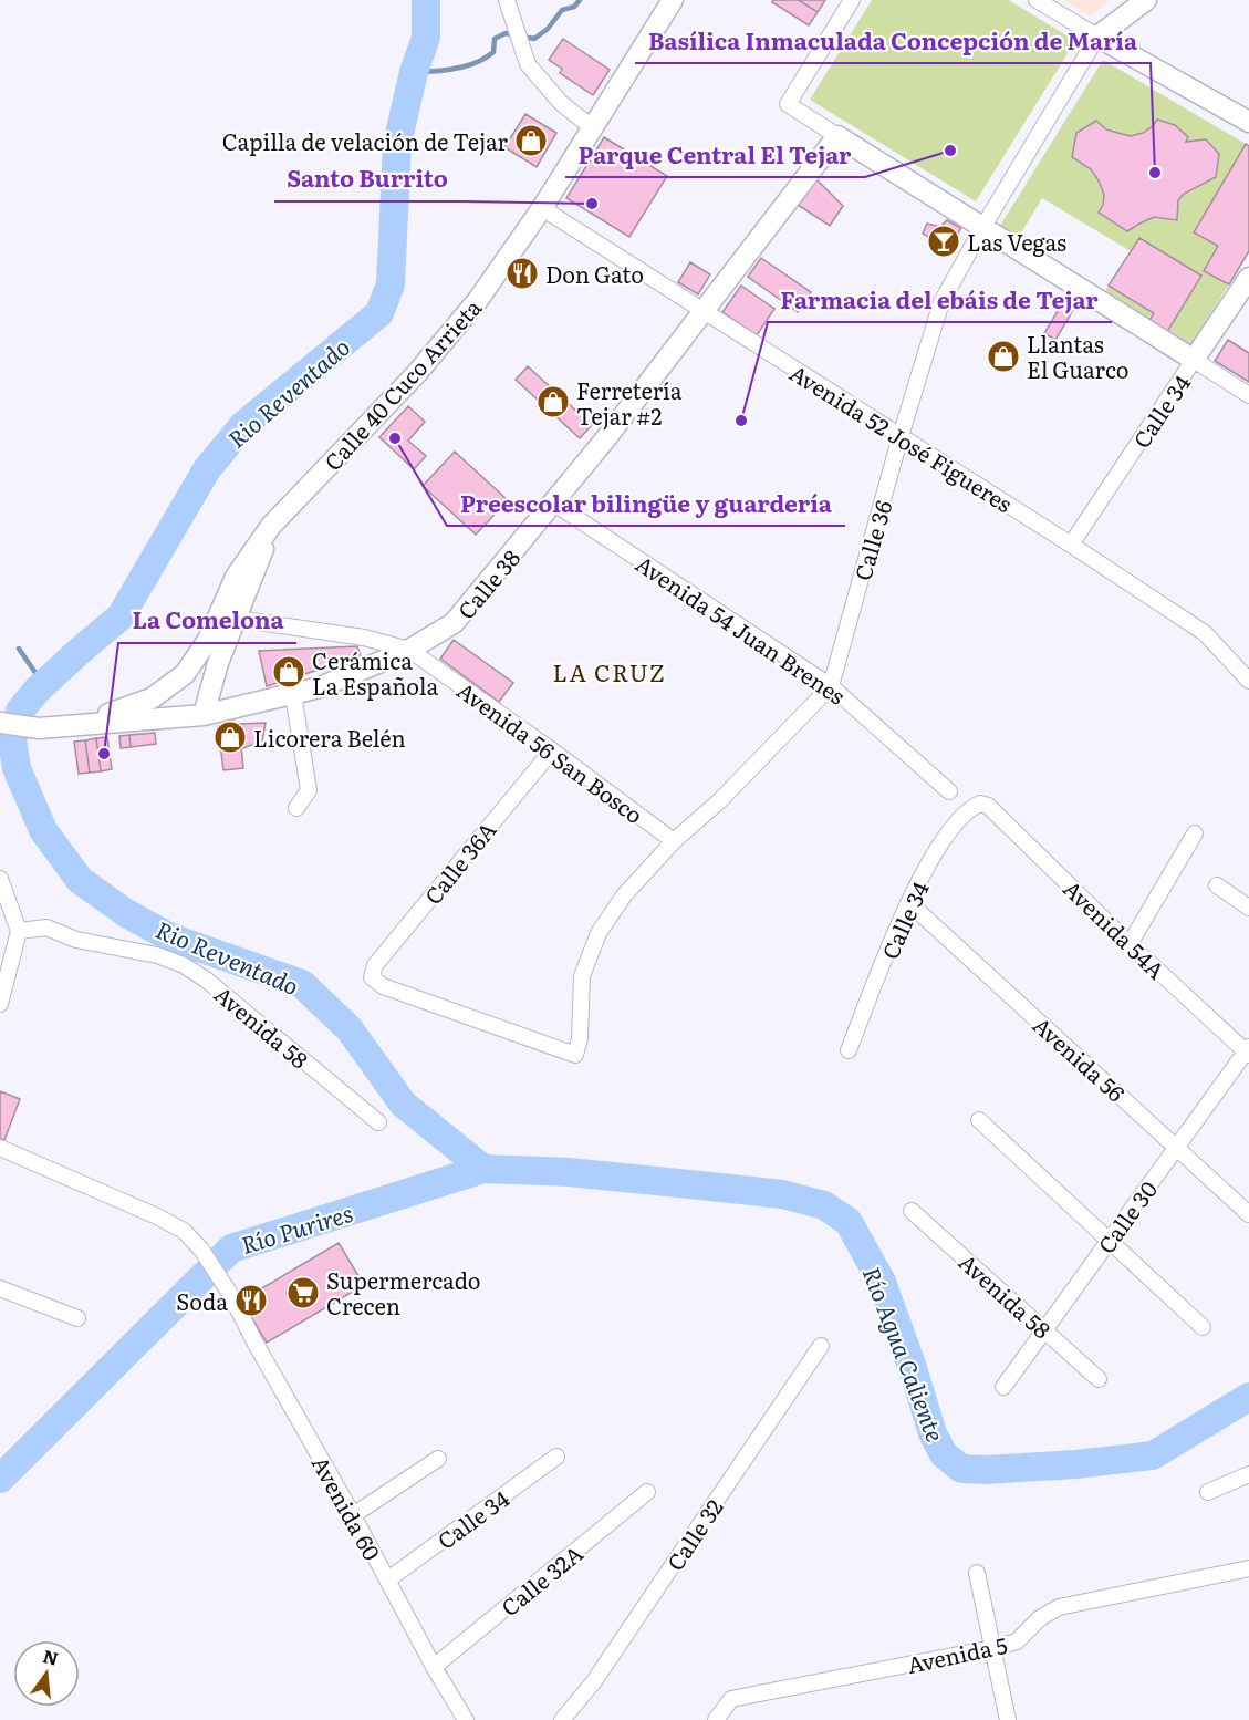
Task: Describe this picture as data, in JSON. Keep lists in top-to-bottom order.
{
  "streets": {
    "main road": [
      "Calle 40 Cuco Arrieta",
      "Calle 34",
      "Calle 36",
      "Calle 38"
    ],
    "street": [
      "Avenida 52 José Figueres",
      "Avenida 54 Juan Brenes",
      "Avenida 56 San Bosco",
      "Calle 36A",
      "Avenida 54A",
      "Avenida 58",
      "Avenida 56",
      "Calle 30",
      "Avenida 60",
      "Calle 32",
      "Calle 32A",
      "Avenida 5"
    ]
  },
  "crossings": [
    ["Calle 40 Cuco Arrieta", "Avenida 52 José Figueres"],
    ["Calle 34", "Avenida 52 José Figueres"],
    ["Calle 34", "Avenida 54A"],
    ["Calle 34", "Avenida 56"],
    ["Calle 34", "Avenida 60"],
    ["Avenida 52 José Figueres", "Calle 36"],
    ["Avenida 52 José Figueres", "Calle 38"],
    ["Calle 36", "Avenida 54 Juan Brenes"],
    ["Calle 36", "Avenida 56 San Bosco"],
    ["Calle 36", "Calle 36A"],
    ["Calle 38", "Avenida 54 Juan Brenes"],
    ["Calle 38", "Avenida 56 San Bosco"],
    ["Avenida 56 San Bosco", "Calle 36A"],
    ["Avenida 54A", "Calle 30"],
    ["Avenida 58", "Calle 30"],
    ["Avenida 56", "Calle 30"],
    ["Avenida 60", "Calle 32A"]
  ],
  "districts": ["LA CRUZ"],
  "water": ["Rio Reventado", "Río Purires", "Río Agua Caliente"],
  "places": {
    "shop": [
      "Capilla de velación de Tejar",
      "Llantas El Guarco",
      "Ferretería Tejar #2",
      "Cerámica La Española",
      "Licorera Belén"
    ],
    "other": [
      "Parque Central El Tejar",
      "Basílica Inmaculada Concepción de María",
      "Santo Burrito",
      "Farmacia del ebáis de Tejar",
      "Preescolar bilingüe y guardería",
      "La Comelona"
    ],
    "bar": ["Las Vegas"],
    "restaurant": ["Don Gato", "Soda"],
    "supermarket": ["Supermercado Crecen"]
  },
  "north": "top"
}
